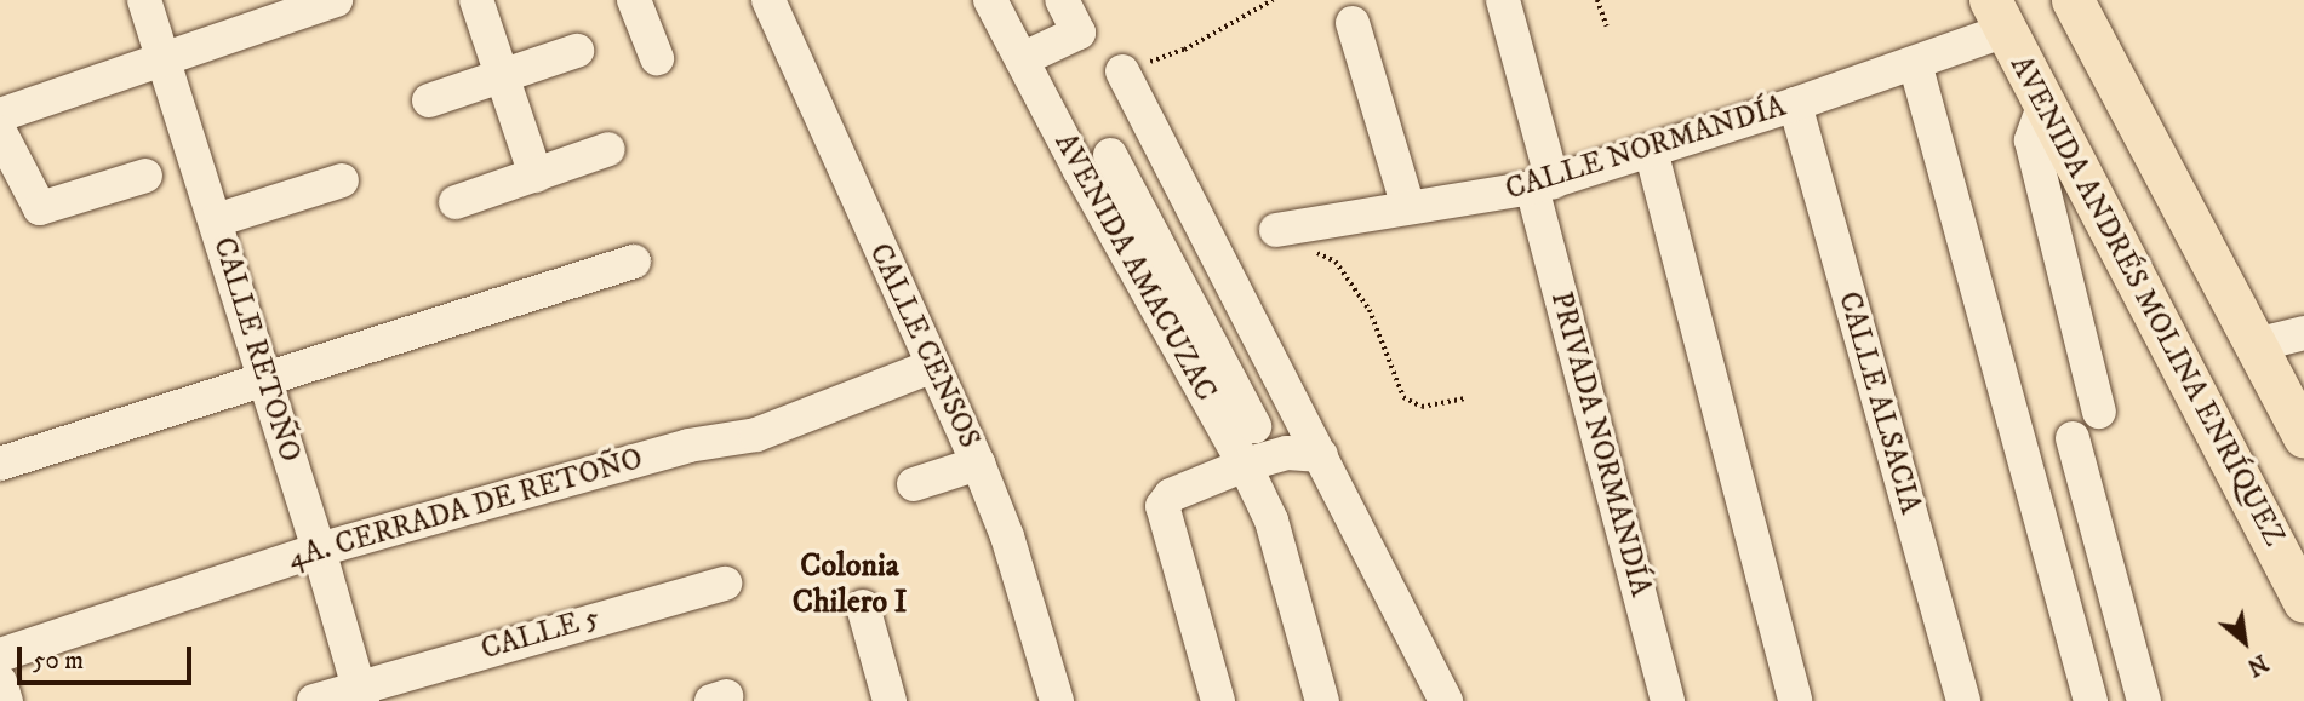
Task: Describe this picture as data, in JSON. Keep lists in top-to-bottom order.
{
  "streets": {
    "main road": ["AVENIDA ANDRÉS MOLINA ENRÍQUEZ"],
    "street": [
      "CALLE NORMANDÍA",
      "AVENIDA AMACUZAC",
      "CALLE CENSOS",
      "CALLE RETOÑO",
      "CALLE ALSACIA",
      "PRIVADA NORMANDÍA",
      "4A. CERRADA DE RETOÑO",
      "CALLE 5"
    ]
  },
  "crossings": [
    ["CALLE NORMANDÍA", "AVENIDA ANDRÉS MOLINA ENRÍQUEZ"],
    ["CALLE NORMANDÍA", "CALLE ALSACIA"],
    ["CALLE NORMANDÍA", "PRIVADA NORMANDÍA"],
    ["CALLE CENSOS", "4A. CERRADA DE RETOÑO"],
    ["CALLE RETOÑO", "4A. CERRADA DE RETOÑO"],
    ["CALLE RETOÑO", "CALLE 5"]
  ],
  "districts": ["Colonia Chilero I"],
  "scale_bar": "50 m",
  "north": "bottom right"
}
